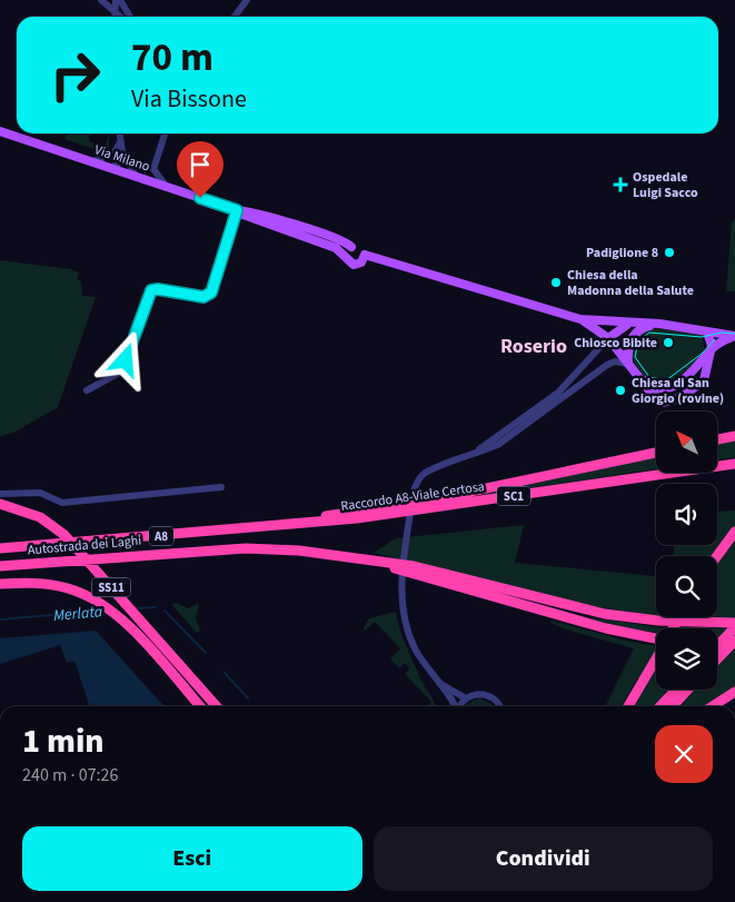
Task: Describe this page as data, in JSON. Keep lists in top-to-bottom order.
{
  "streets": {
    "highway": [
      "Raccordo A8-Viale Certosa",
      "SC1",
      "A8",
      "Autostrada dei Laghi",
      "SS11"
    ],
    "main road": ["Via Milano"]
  },
  "crossings": [
    ["Raccordo A8-Viale Certosa", "Autostrada dei Laghi"]
  ],
  "districts": ["Roserio"],
  "water": ["Merlata"],
  "places": {
    "health": ["Ospedale Luigi Sacco"],
    "other": [
      "Padiglione 8",
      "Chiesa della Madonna della Salute",
      "Chiosco Bibite",
      "Chiesa di San Giorgio (rovine)"
    ]
  },
  "north": "top left",
  "page": {
    "turn": ["70 m", "Via Bissone"],
    "heading": ["1 min", "240 m · 07:26"],
    "buttons": ["Esci", "Condividi"]
  }
}
